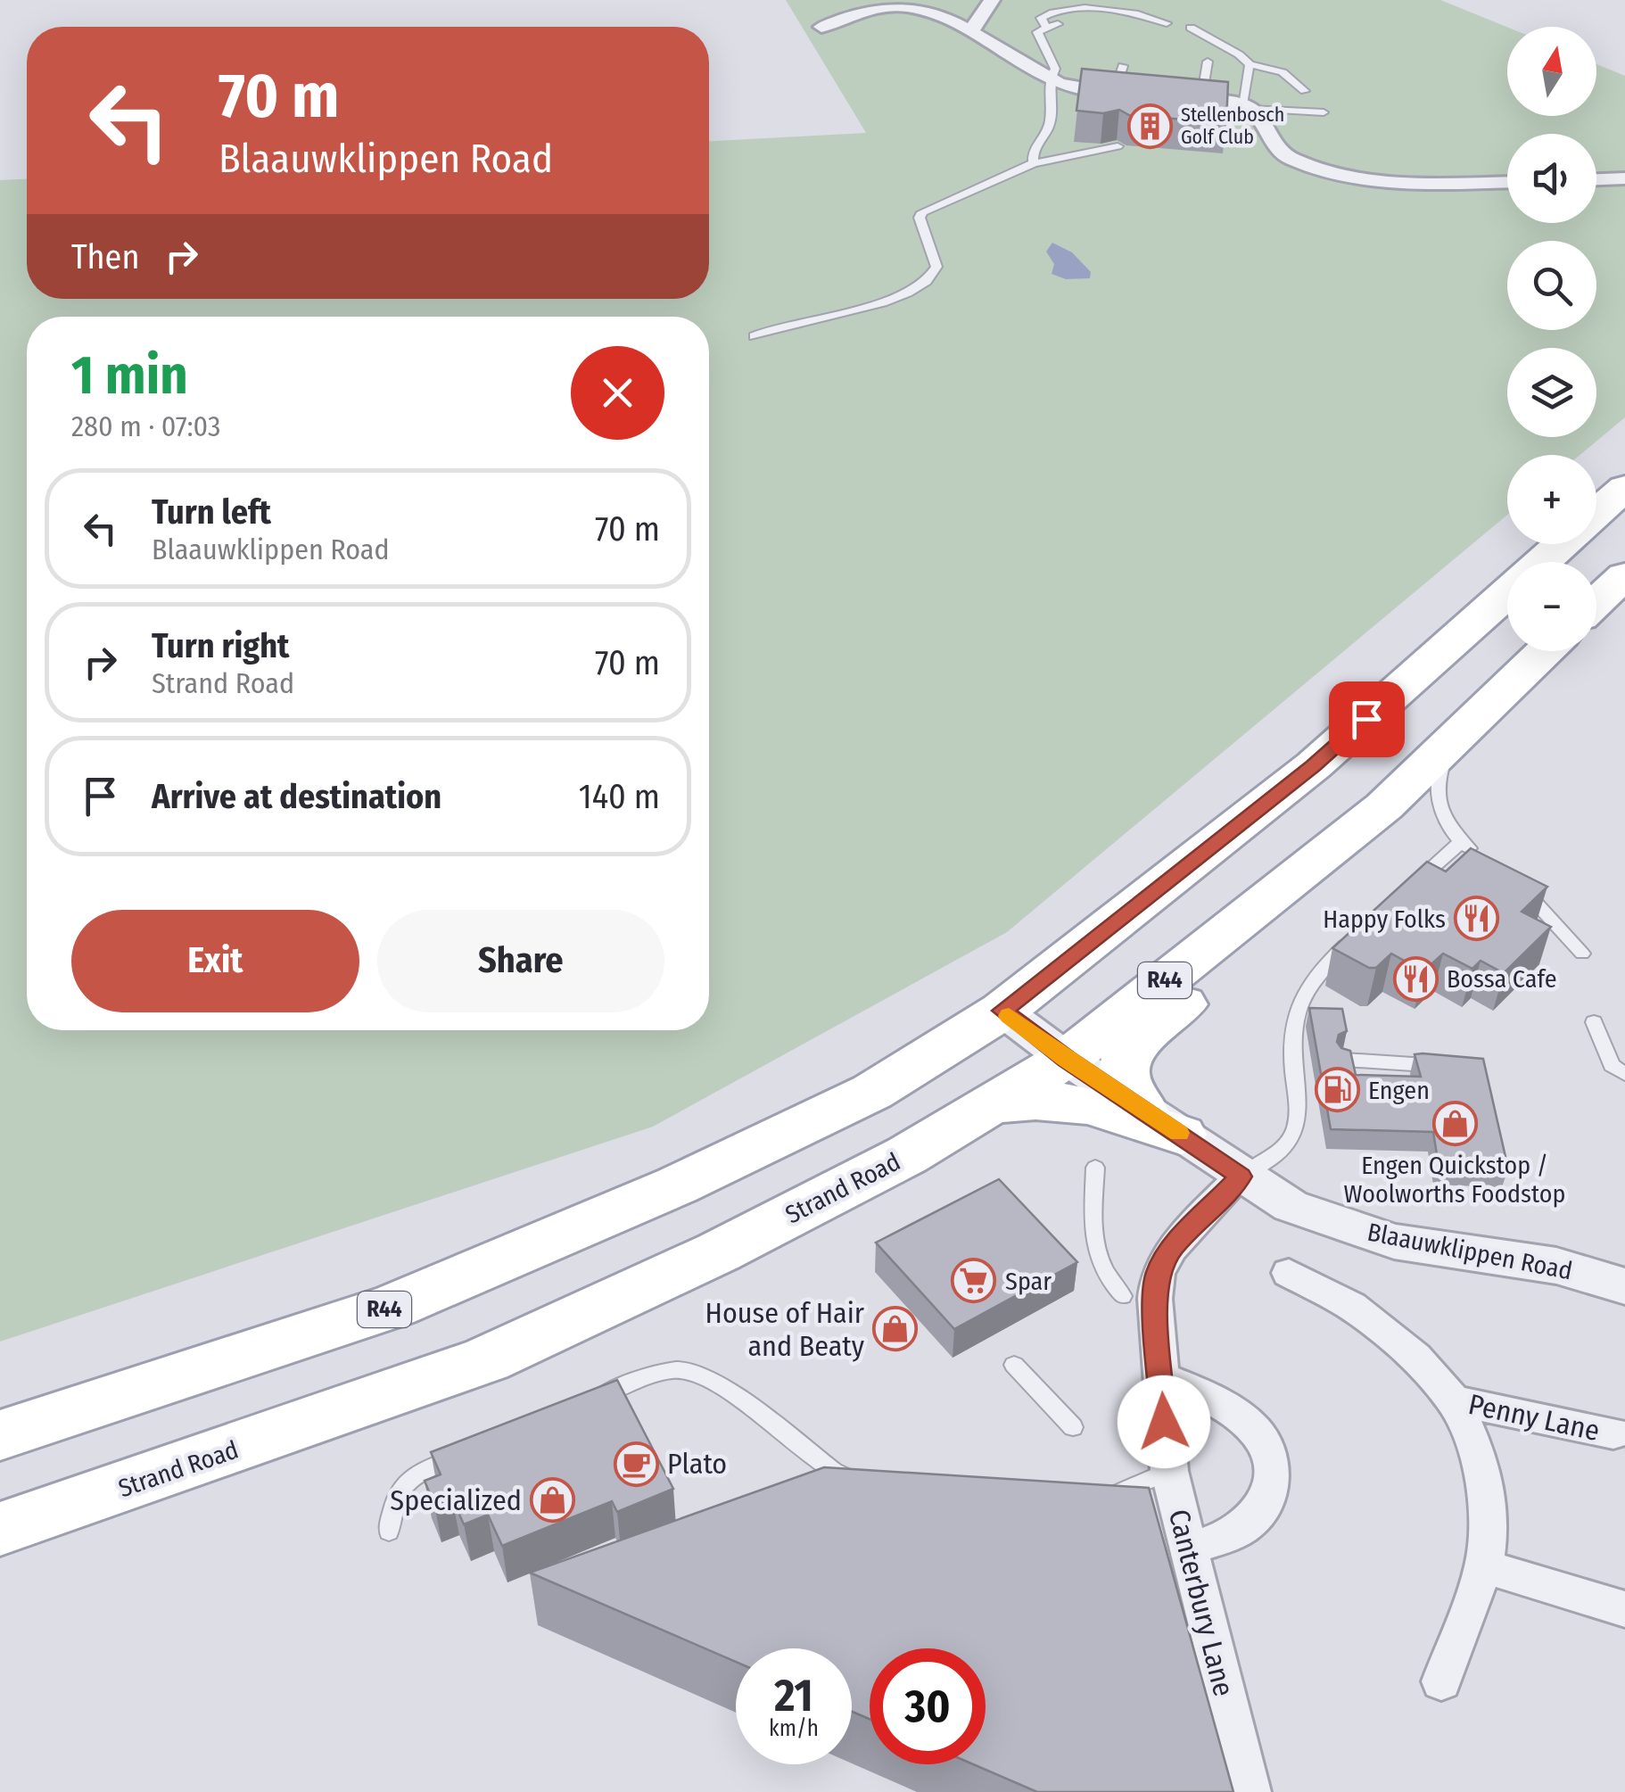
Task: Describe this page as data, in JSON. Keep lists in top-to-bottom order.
{
  "streets": {
    "main road": ["R44", "Strand Road"],
    "street": ["Blaauwklippen Road", "Penny Lane", "Canterbury Lane"]
  },
  "crossings": [
    ["R44", "Blaauwklippen Road"],
    ["Strand Road", "Blaauwklippen Road"],
    ["Blaauwklippen Road", "Canterbury Lane"]
  ],
  "places": {
    "building": ["Stellenbosch Golf Club"],
    "restaurant": ["Happy Folks", "Bossa Cafe"],
    "fuel station": ["Engen"],
    "shop": ["Engen Quickstop / Woolworths Foodstop", "House of Hair and Beaty", "Specialized"],
    "supermarket": ["Spar"],
    "cafe": ["Plato"]
  },
  "north": "top",
  "page": {
    "map_buttons": ["+", "−"],
    "turn": ["70 m", "Blaauwklippen Road"],
    "then": "Then",
    "heading": ["1 min", "280 m · 07:03"],
    "list": [
      {
        "name": "Turn left",
        "note": "Blaauwklippen Road",
        "value": "70 m"
      },
      {
        "name": "Turn right",
        "note": "Strand Road",
        "value": "70 m"
      },
      {
        "name": "Arrive at destination",
        "value": "140 m"
      }
    ],
    "buttons": ["Exit", "Share"],
    "speed": "21 km/h",
    "limit": "30"
  }
}
